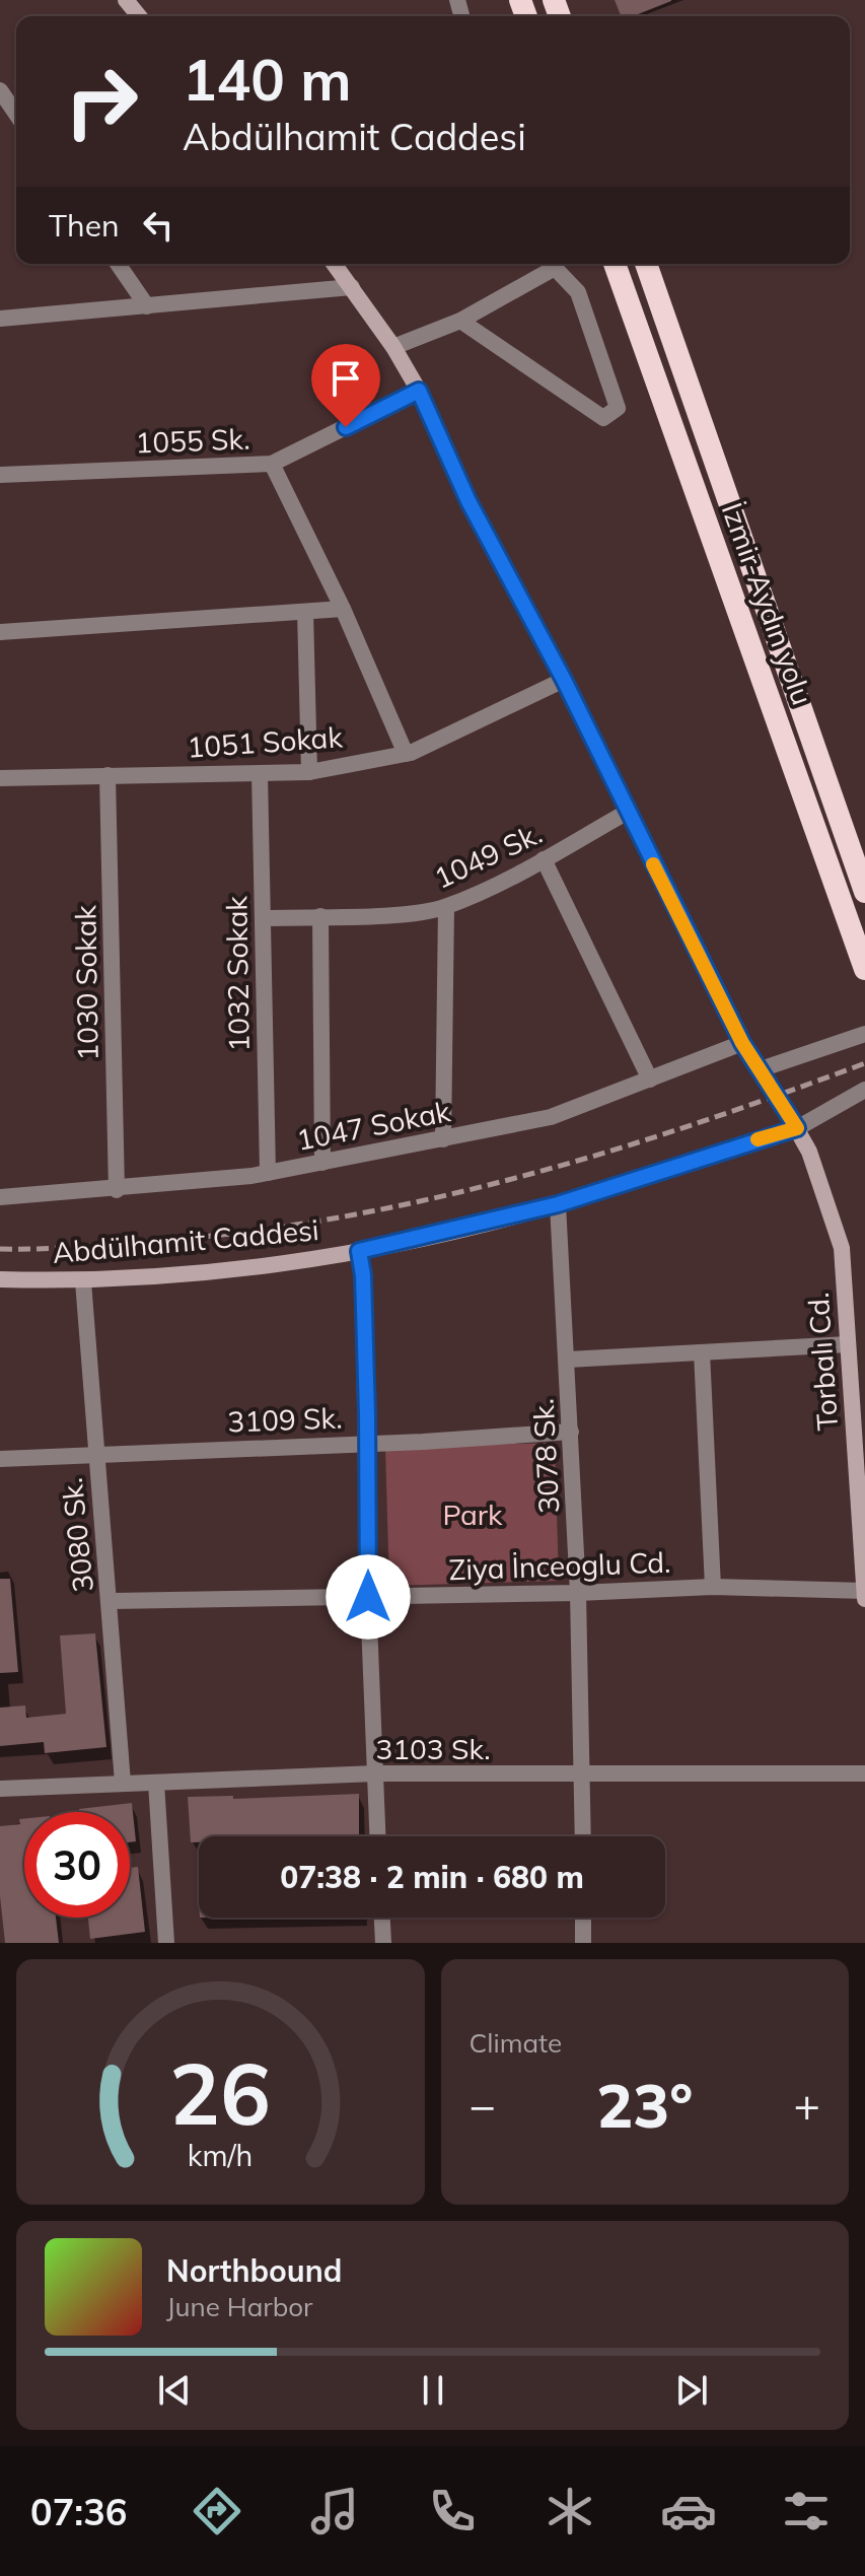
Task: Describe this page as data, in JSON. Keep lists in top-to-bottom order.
{
  "streets": {
    "highway": ["İzmir-Aydın yolu"],
    "main road": ["Abdülhamit Caddesi", "Torbalı Cd."],
    "street": [
      "1055 Sk.",
      "1051 Sokak",
      "1049 Sk.",
      "1032 Sokak",
      "1030 Sokak",
      "1047 Sokak",
      "3109 Sk.",
      "3078 Sk.",
      "3080 Sk.",
      "Ziya İnceoglu Cd.",
      "3103 Sk."
    ]
  },
  "crossings": [
    ["1055 Sk.", "Torbalı Cd."],
    ["1051 Sokak", "1032 Sokak"],
    ["1051 Sokak", "1030 Sokak"],
    ["1051 Sokak", "Torbalı Cd."],
    ["1049 Sk.", "1032 Sokak"],
    ["1049 Sk.", "Torbalı Cd."],
    ["1032 Sokak", "1047 Sokak"],
    ["1030 Sokak", "1047 Sokak"],
    ["1047 Sokak", "Torbalı Cd."],
    ["Abdülhamit Caddesi", "Torbalı Cd."],
    ["Abdülhamit Caddesi", "3078 Sk."],
    ["Abdülhamit Caddesi", "3080 Sk."],
    ["Torbalı Cd.", "Ziya İnceoglu Cd."],
    ["3109 Sk.", "3078 Sk."],
    ["3109 Sk.", "3080 Sk."],
    ["3078 Sk.", "Ziya İnceoglu Cd."],
    ["3078 Sk.", "3103 Sk."],
    ["3080 Sk.", "Ziya İnceoglu Cd."],
    ["3080 Sk.", "3103 Sk."]
  ],
  "parks": ["Park"],
  "page": {
    "turn": ["140 m", "Abdülhamit Caddesi"],
    "then": "Then",
    "limit": "30",
    "trip": "07:38 · 2 min · 680 m",
    "tile": "Climate",
    "heat": ["−", "23°", "+"],
    "song": ["Northbound", "June Harbor"],
    "tabs": "07:36",
    "gauge": ["26", "km/h"]
  }
}
